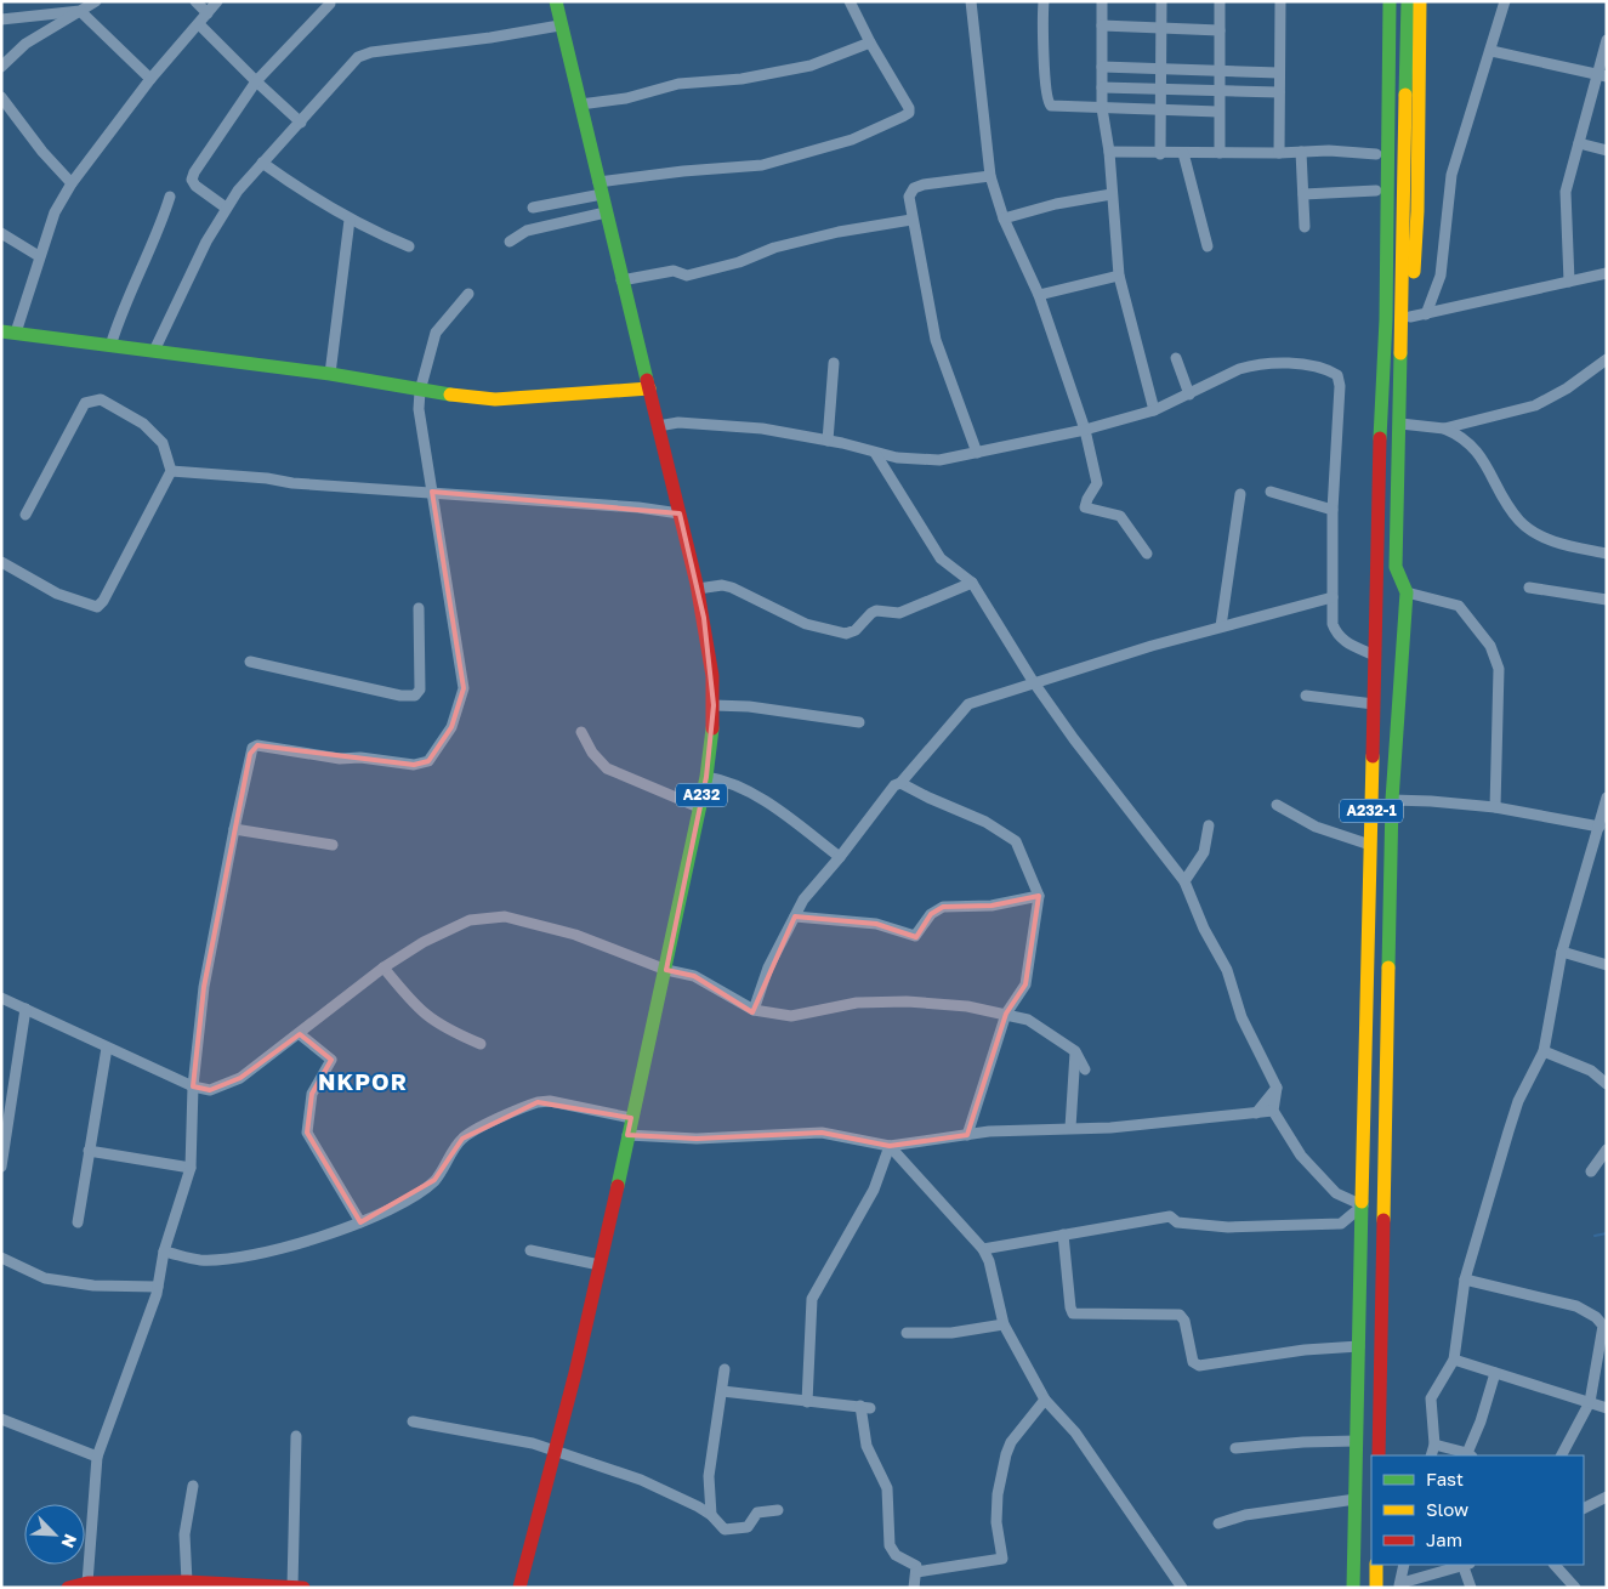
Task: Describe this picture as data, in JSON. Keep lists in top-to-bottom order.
{
  "streets": {
    "main road": ["A232", "A232-1"]
  },
  "districts": ["NKPOR"],
  "legend": ["Fast", "Slow", "Jam"],
  "north": "bottom right"
}
